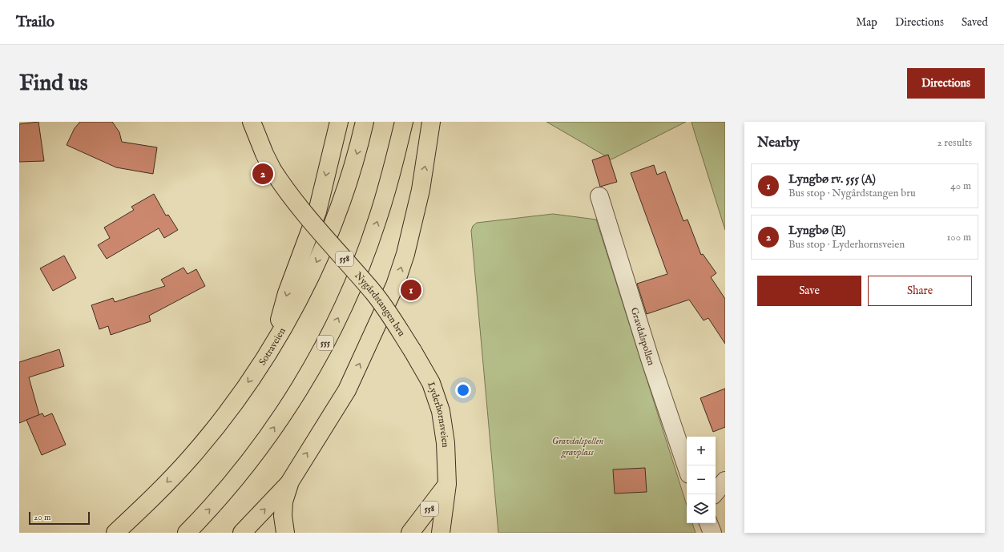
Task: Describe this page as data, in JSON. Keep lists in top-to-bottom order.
{
  "streets": {
    "main road": [
      "558",
      "Nygårdstangen bru",
      "555",
      "Sotraveien",
      "Lyderhornsveien"
    ],
    "street": ["Gravdalspollen"]
  },
  "crossings": [
    ["558", "Lyderhornsveien"],
    ["Nygårdstangen bru", "Lyderhornsveien"]
  ],
  "parks": ["Gravdalspollen gravplass"],
  "scale_bar": "20 m",
  "page": {
    "header": "Trailo",
    "nav": ["Map", "Directions", "Saved"],
    "buttons": [
      "Directions",
      ["Save", "Share"]
    ],
    "title": "Find us",
    "heading": ["Nearby", "2 results"],
    "pins": ["2", "1"],
    "list": [
      {
        "mark": "1",
        "name": "Lyngbø rv. 555 (A)",
        "note": "Bus stop · Nygårdstangen bru",
        "value": "40 m"
      },
      {
        "mark": "2",
        "name": "Lyngbø (E)",
        "note": "Bus stop · Lyderhornsveien",
        "value": "100 m"
      }
    ],
    "map_buttons": ["+", "−"],
    "scale": "20 m"
  }
}
